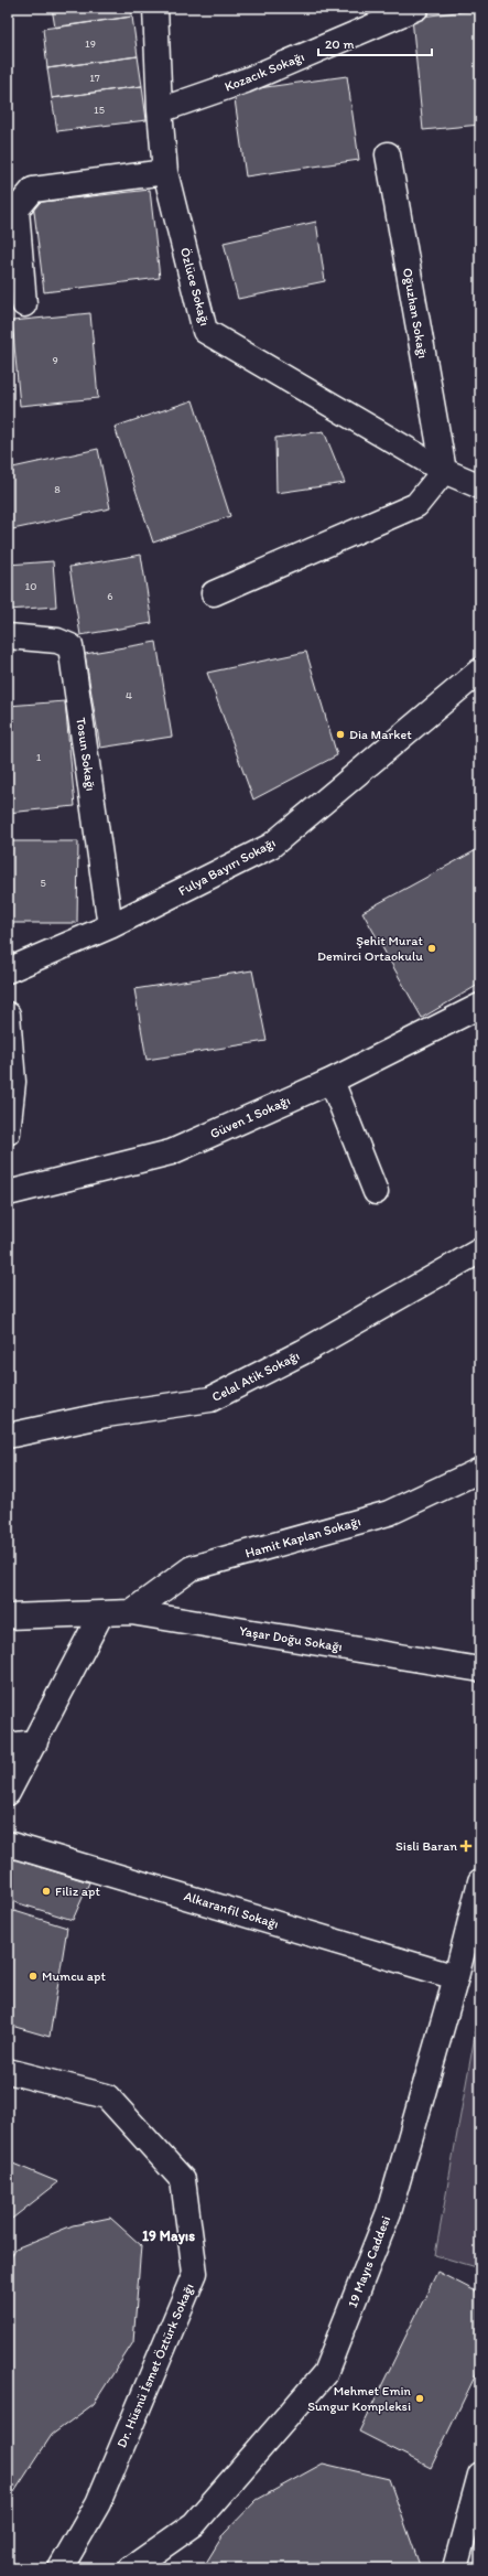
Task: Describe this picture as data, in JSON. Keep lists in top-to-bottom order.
{
  "streets": {
    "street": [
      "Kozacık Sokağı",
      "Özlüce Sokağı",
      "Oğuzhan Sokağı",
      "Tosun Sokağı",
      "Fulya Bayırı Sokağı",
      "Güven 1 Sokağı",
      "Celal Atik Sokağı",
      "Hamit Kaplan Sokağı",
      "Yaşar Doğu Sokağı",
      "Alkaranfil Sokağı",
      "19 Mayıs Caddesi",
      "Dr. Hüsnü İsmet Öztürk Sokağı"
    ]
  },
  "crossings": [
    ["Kozacık Sokağı", "Özlüce Sokağı"],
    ["Özlüce Sokağı", "Oğuzhan Sokağı"],
    ["Tosun Sokağı", "Fulya Bayırı Sokağı"],
    ["Hamit Kaplan Sokağı", "Yaşar Doğu Sokağı"],
    ["Alkaranfil Sokağı", "19 Mayıs Caddesi"]
  ],
  "districts": ["19 Mayıs"],
  "places": {
    "other": [
      "Dia Market",
      "Şehit Murat Demirci Ortaokulu",
      "Filiz apt",
      "Mumcu apt",
      "Mehmet Emin Sungur Kompleksi"
    ],
    "health": ["Sisli Baran"]
  },
  "house_numbers": [
    "19",
    "17",
    "15",
    "9",
    "8",
    "10",
    "6",
    "4",
    "1",
    "5"
  ],
  "scale_bar": "20 m"
}
